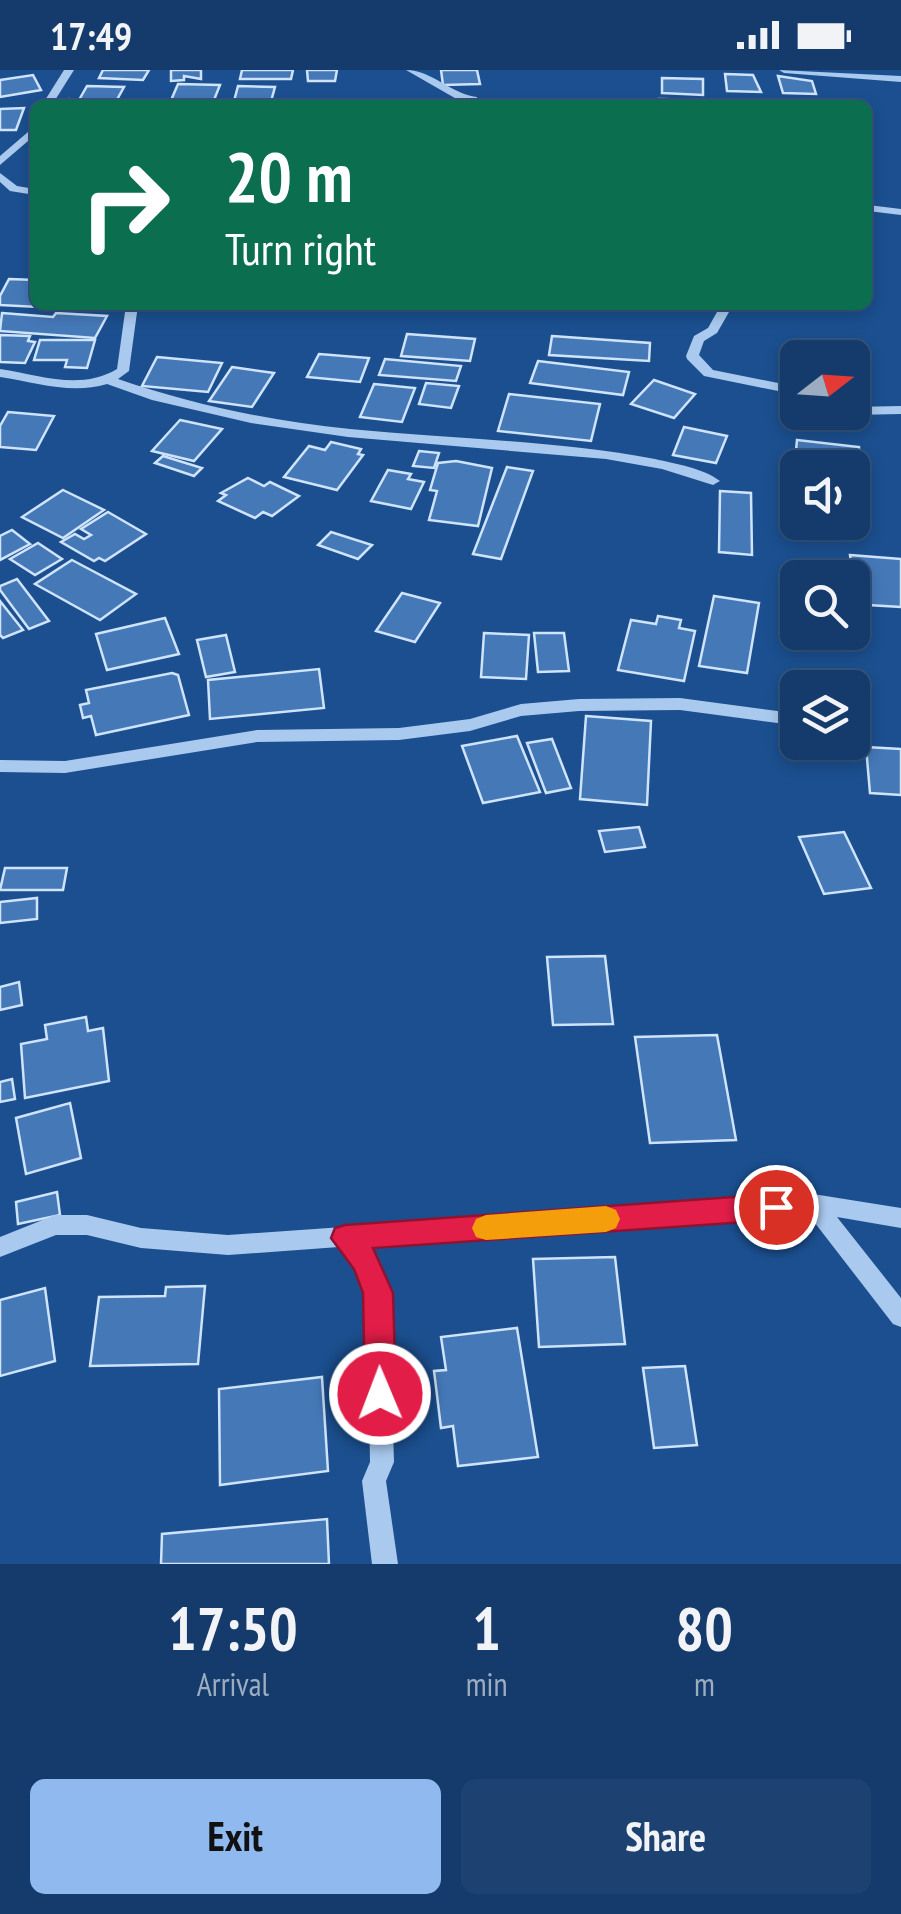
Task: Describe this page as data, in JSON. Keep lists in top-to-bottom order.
{
  "north": "right",
  "page": {
    "status": "17:49",
    "turn": ["20 m", "Turn right"],
    "eta": [
      "17:50",
      "Arrival",
      "1",
      "min",
      "80",
      "m"
    ],
    "buttons": ["Exit", "Share"]
  }
}
